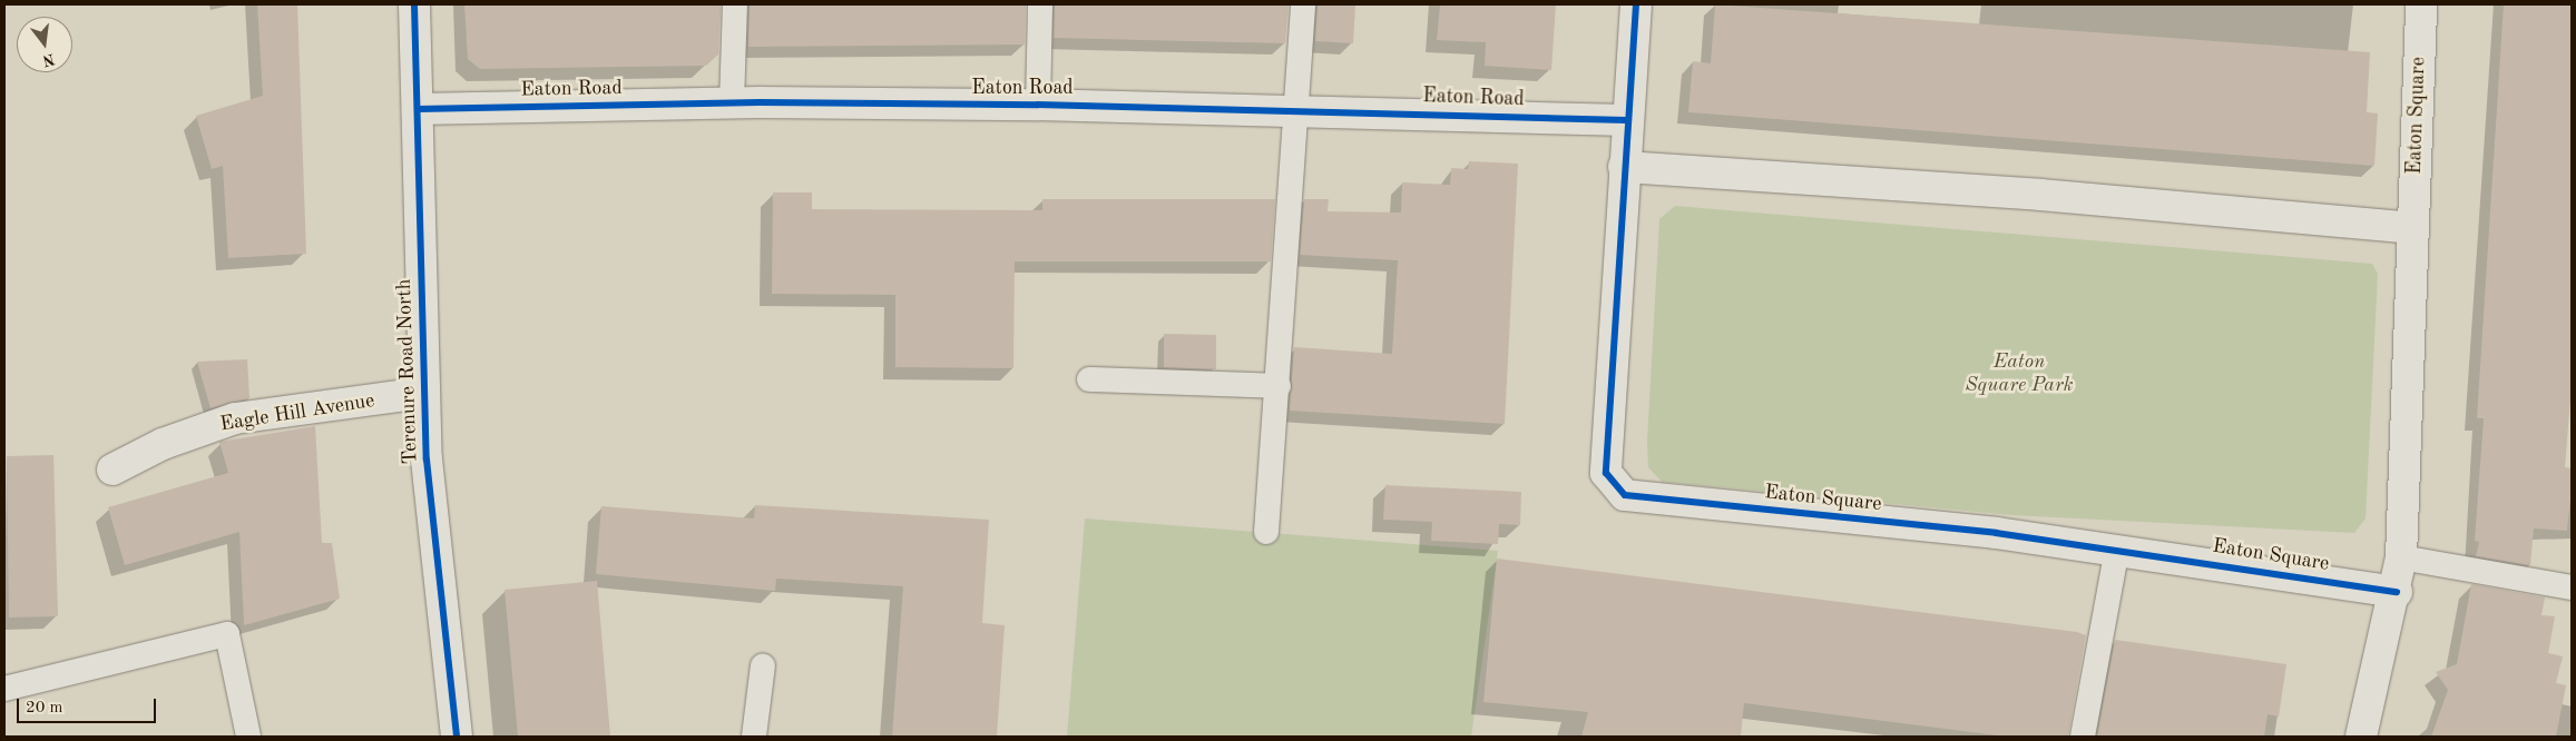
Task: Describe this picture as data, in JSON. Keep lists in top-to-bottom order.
{
  "streets": {
    "street": [
      "Eaton Road",
      "Eaton Square",
      "Terenure Road North",
      "Eagle Hill Avenue"
    ]
  },
  "crossings": [
    ["Eaton Road", "Eaton Square"],
    ["Eaton Road", "Terenure Road North"],
    ["Terenure Road North", "Eagle Hill Avenue"]
  ],
  "parks": ["Eaton Square Park"],
  "scale_bar": "20 m",
  "north": "bottom"
}
